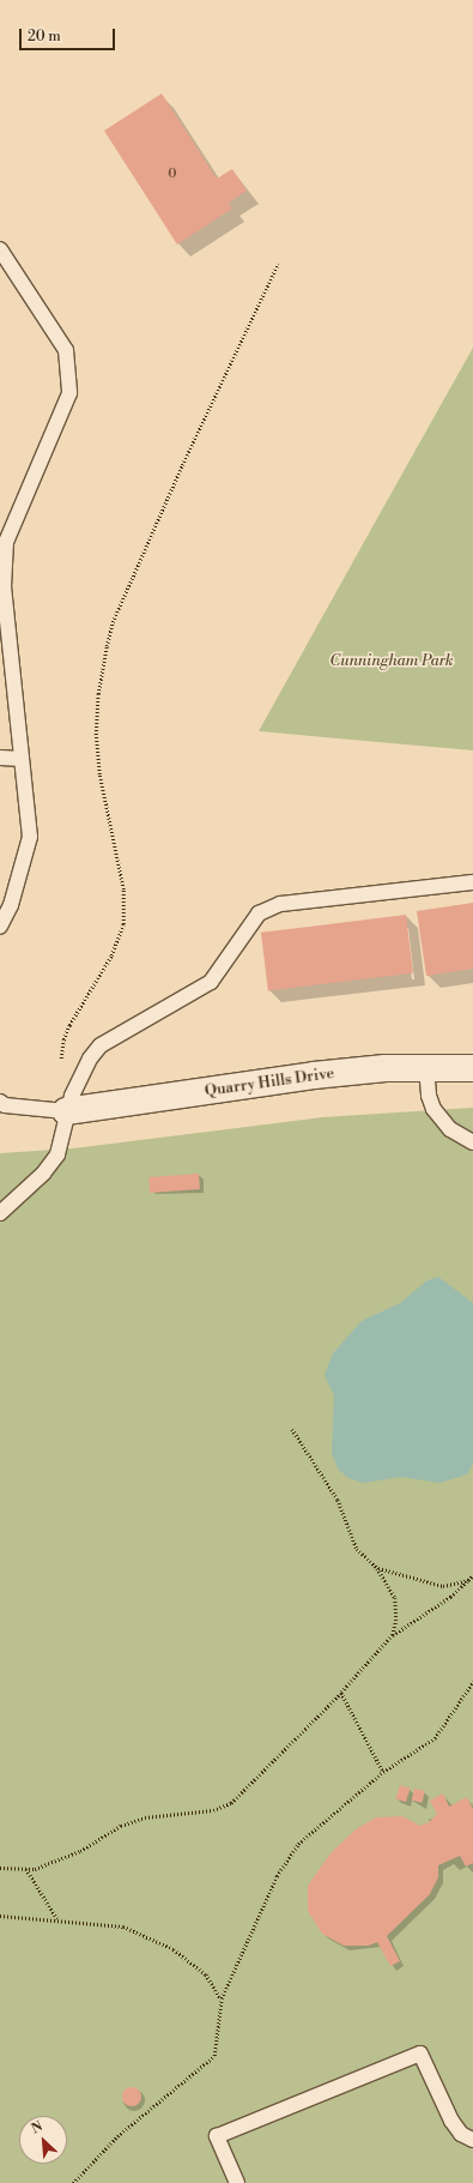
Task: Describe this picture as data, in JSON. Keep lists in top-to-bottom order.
{
  "streets": {
    "street": ["Quarry Hills Drive"]
  },
  "parks": ["Cunningham Park"],
  "house_numbers": ["0"],
  "scale_bar": "20 m",
  "north": "top left"
}
